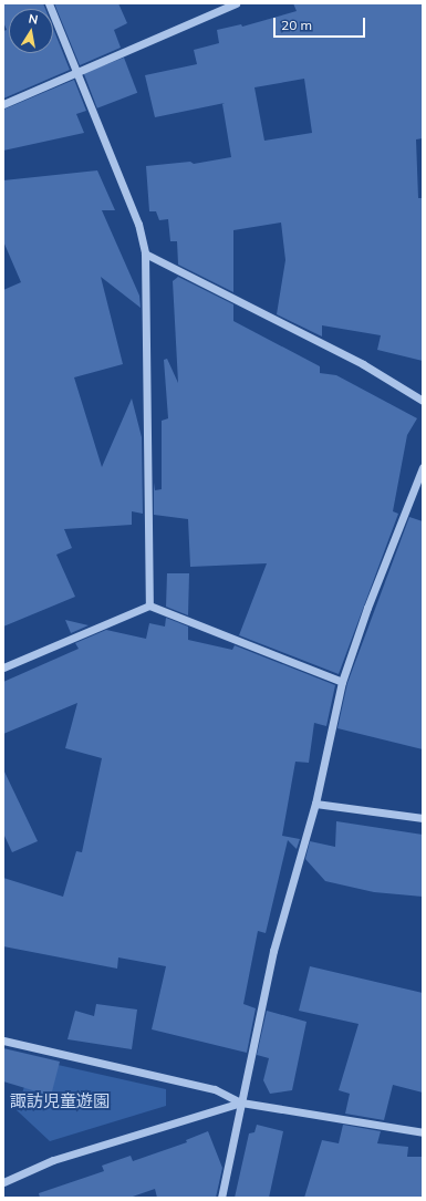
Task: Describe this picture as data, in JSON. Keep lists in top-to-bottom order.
{
  "parks": ["諏訪児童遊園"],
  "scale_bar": "20 m",
  "north": "top"
}
